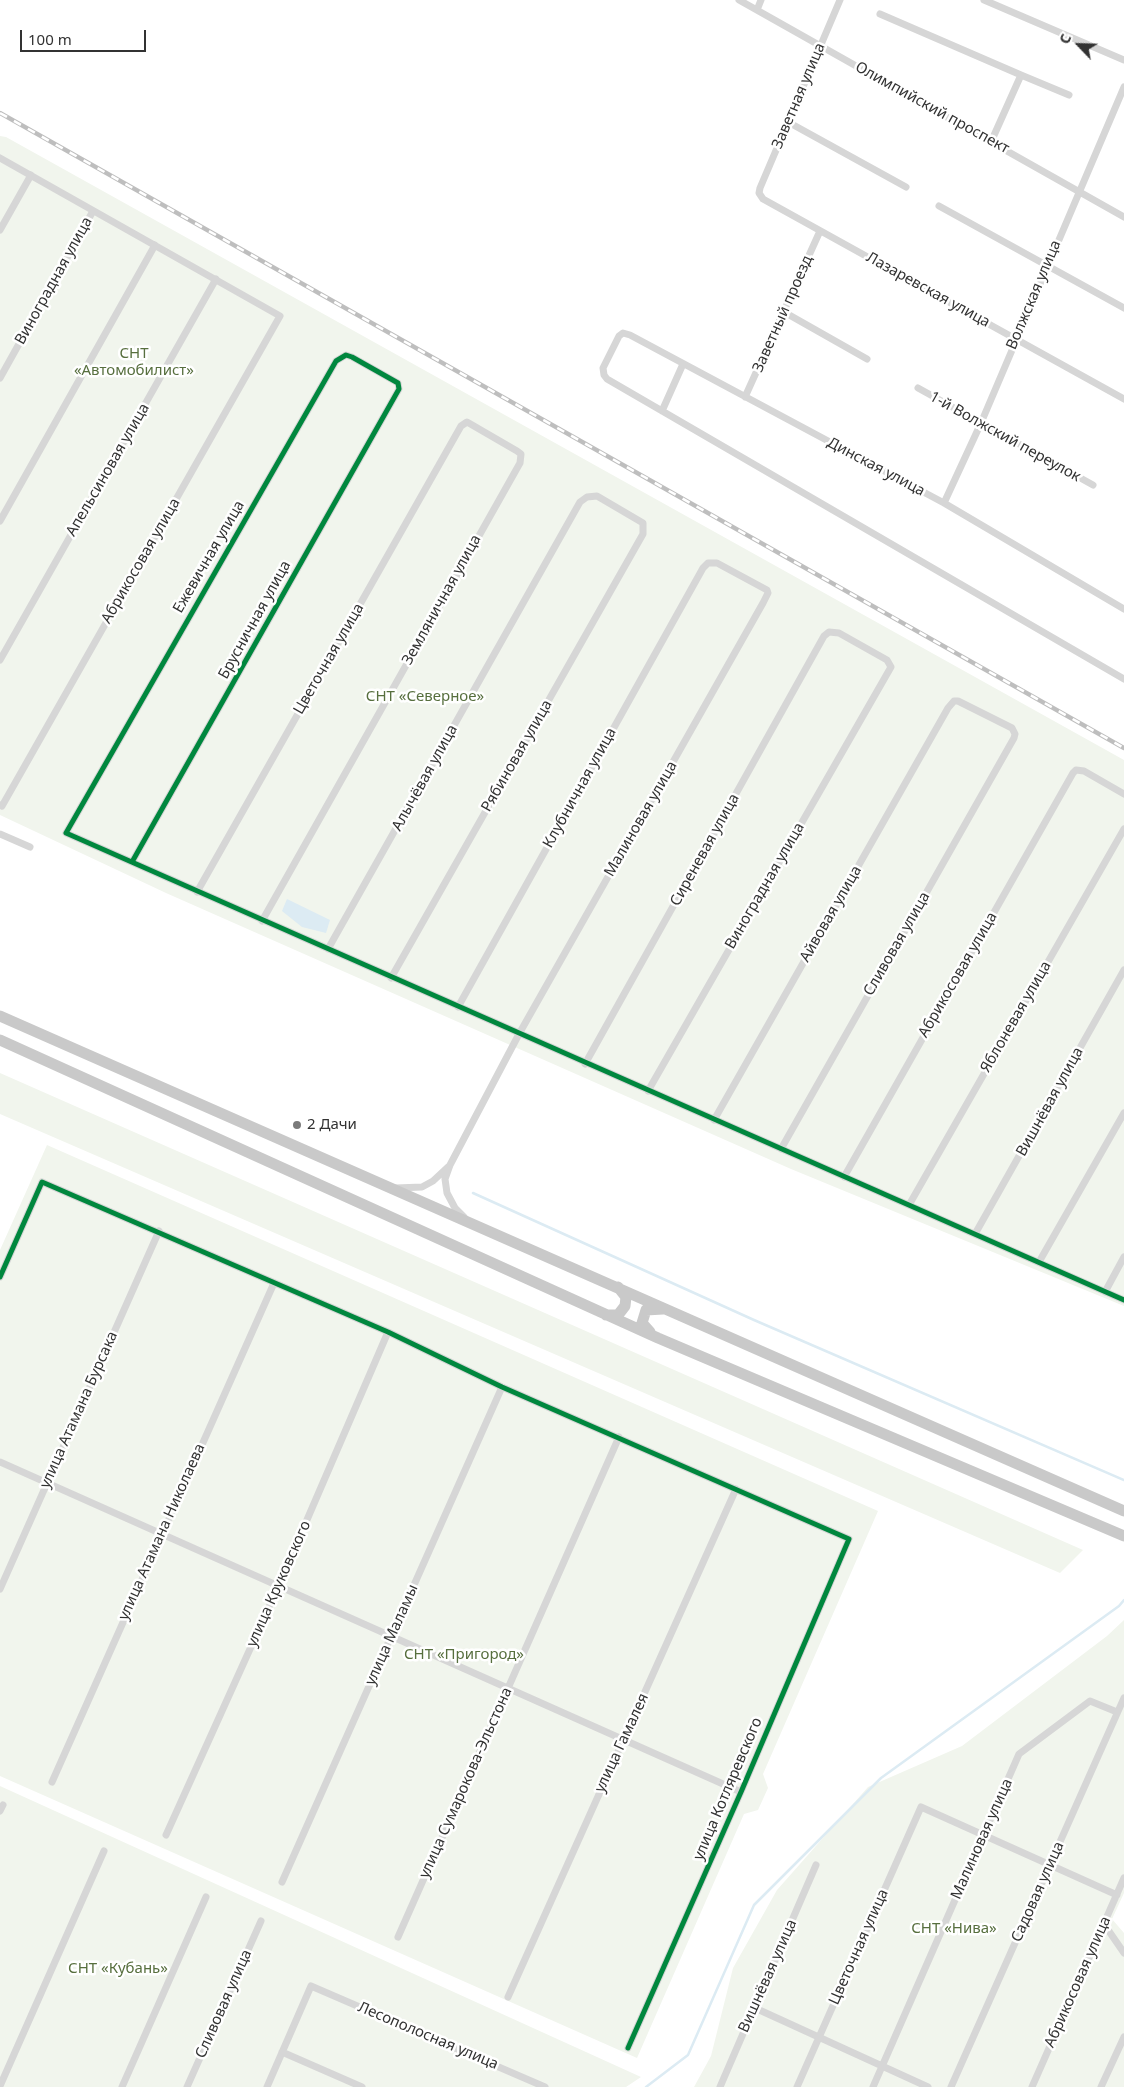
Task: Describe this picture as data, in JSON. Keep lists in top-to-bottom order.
{
  "streets": {
    "street": [
      "Заветная улица",
      "Олимпийский проспект",
      "Виноградная улица",
      "Лазаревская улица",
      "Волжская улица",
      "Заветный проезд",
      "1-й Волжский переулок",
      "Динская улица",
      "Апельсиновая улица",
      "Ежевичная улица",
      "Абрикосовая улица",
      "Земляничная улица",
      "Брусничная улица",
      "Цветочная улица",
      "Рябиновая улица",
      "Алычёвая улица",
      "Клубничная улица",
      "Малиновая улица",
      "Сиреневая улица",
      "Айвовая улица",
      "Сливовая улица",
      "Яблоневая улица",
      "Вишнёвая улица",
      "улица Атамана Бурсака",
      "улица Атамана Николаева",
      "улица Круковского",
      "улица Маламы",
      "улица Гамалея",
      "улица Сумарокова-Эльстона",
      "улица Котляревского",
      "Садовая улица",
      "Лесополосная улица"
    ]
  },
  "crossings": [
    ["Заветная улица", "Олимпийский проспект"],
    ["Заветная улица", "Лазаревская улица"],
    ["Олимпийский проспект", "Волжская улица"],
    ["Виноградная улица", "Сиреневая улица"],
    ["Лазаревская улица", "Волжская улица"],
    ["Лазаревская улица", "Заветный проезд"],
    ["Волжская улица", "1-й Волжский переулок"],
    ["Волжская улица", "Динская улица"],
    ["Заветный проезд", "Динская улица"],
    ["Апельсиновая улица", "Абрикосовая улица"],
    ["Ежевичная улица", "Брусничная улица"],
    ["Земляничная улица", "Цветочная улица"],
    ["Цветочная улица", "Малиновая улица"],
    ["Рябиновая улица", "Алычёвая улица"],
    ["Клубничная улица", "Малиновая улица"],
    ["Малиновая улица", "Садовая улица"],
    ["Айвовая улица", "Сливовая улица"],
    ["улица Гамалея", "улица Котляревского"]
  ],
  "parks": [
    "СНТ «Автомобилист»",
    "СНТ «Северное»",
    "СНТ «Пригород»",
    "СНТ «Нива»",
    "СНТ «Кубань»"
  ],
  "places": ["2 Дачи"],
  "scale_bar": "100 m",
  "north": "top left"
}
